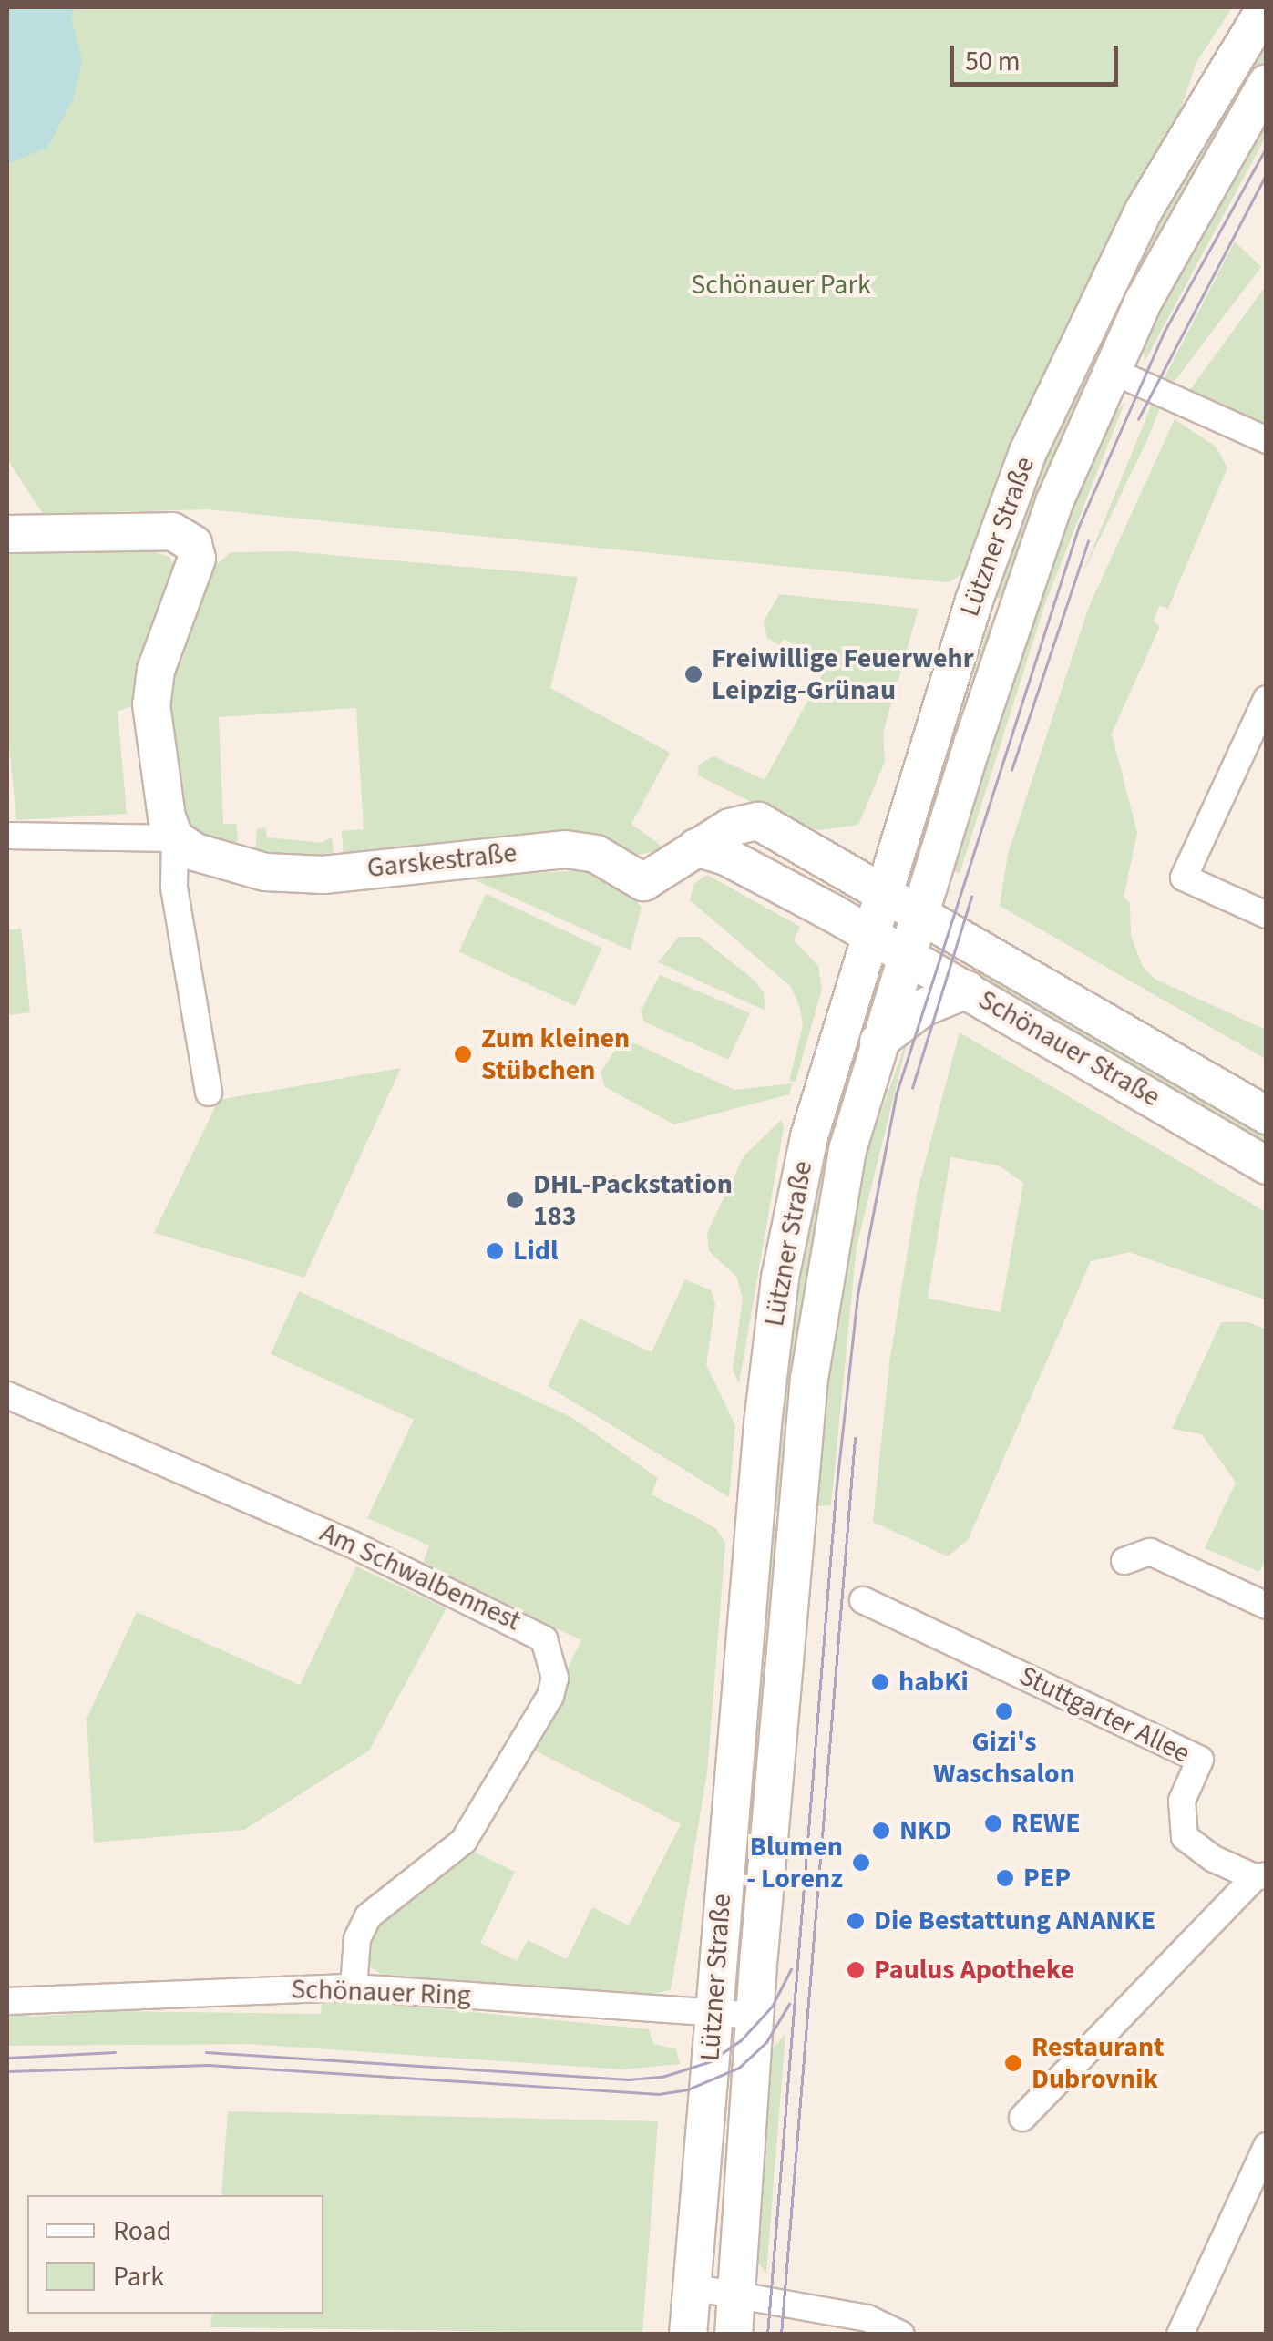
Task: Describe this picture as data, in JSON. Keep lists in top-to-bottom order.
{
  "streets": {
    "main road": ["Lützner Straße", "Garskestraße", "Schönauer Straße"],
    "street": ["Am Schwalbennest", "Stuttgarter Allee", "Schönauer Ring"]
  },
  "crossings": [
    ["Lützner Straße", "Garskestraße"],
    ["Lützner Straße", "Schönauer Straße"],
    ["Lützner Straße", "Schönauer Ring"],
    ["Garskestraße", "Schönauer Straße"],
    ["Am Schwalbennest", "Schönauer Ring"]
  ],
  "parks": ["Schönauer Park"],
  "places": [
    "Freiwillige Feuerwehr Leipzig-Grünau",
    "Zum kleinen Stübchen",
    "DHL-Packstation 183",
    "Lidl",
    "habKi",
    "Gizi's Waschsalon",
    "REWE",
    "NKD",
    "Blumen - Lorenz",
    "PEP",
    "Die Bestattung ANANKE",
    "Paulus Apotheke",
    "Restaurant Dubrovnik"
  ],
  "legend": ["Road", "Park"],
  "scale_bar": "50 m"
}
